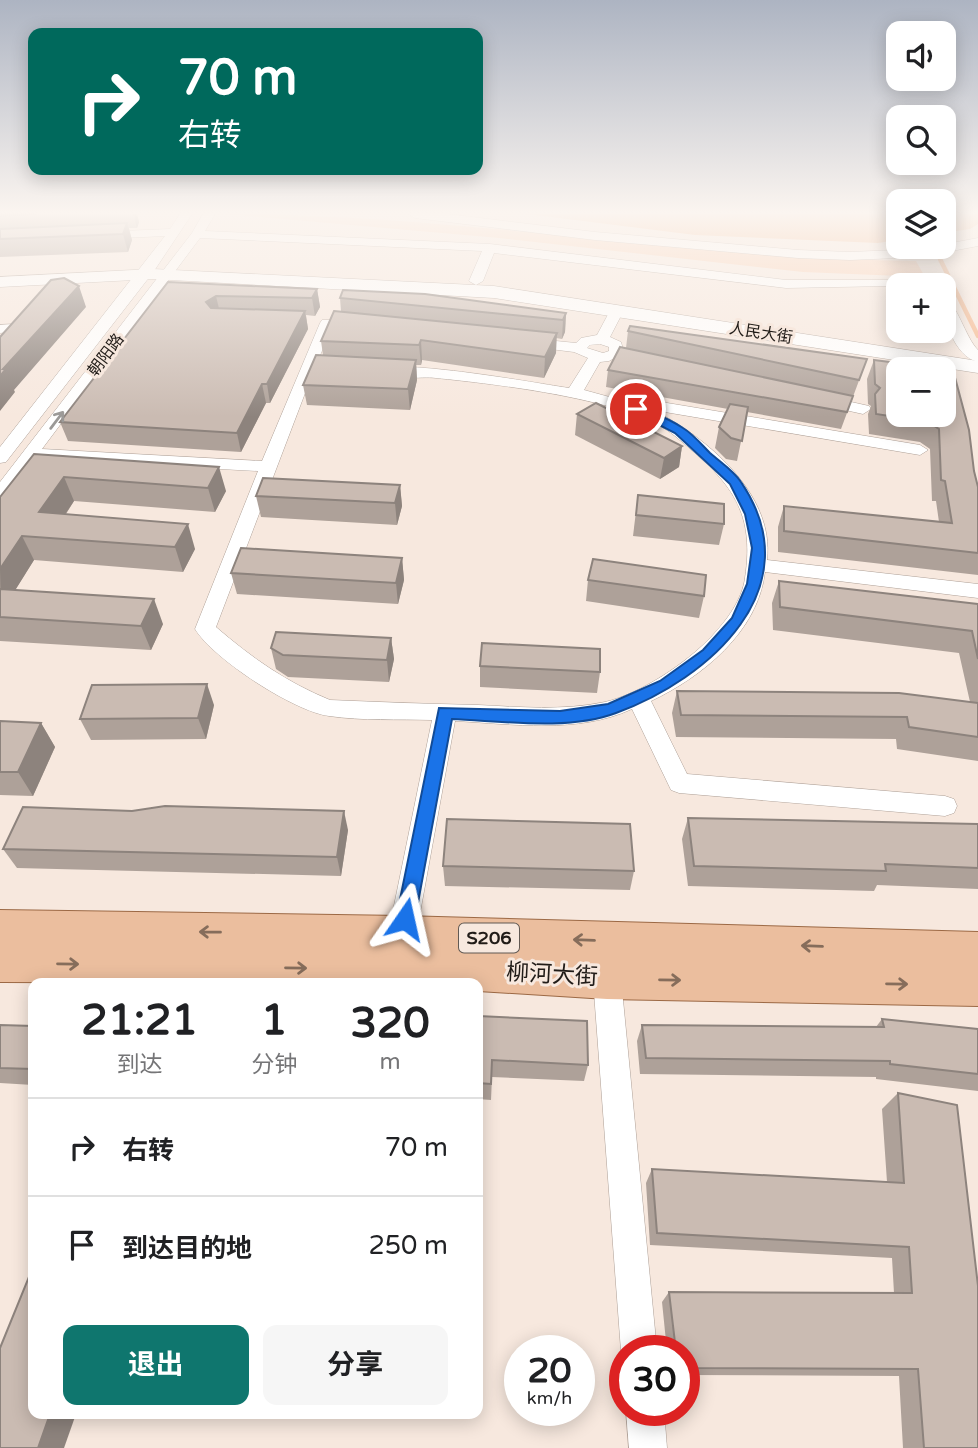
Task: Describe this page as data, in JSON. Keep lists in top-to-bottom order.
{
  "streets": {
    "main road": ["S206", "柳河大街"],
    "street": ["人民大街", "朝阳路"]
  },
  "page": {
    "map_buttons": ["+", "−"],
    "turn": ["70 m", "右转"],
    "eta": [
      "21:21",
      "到达",
      "1",
      "分钟",
      "320",
      "m"
    ],
    "list": [
      {
        "name": "右转",
        "value": "70 m"
      },
      {
        "name": "到达目的地",
        "value": "250 m"
      }
    ],
    "buttons": ["退出", "分享"],
    "speed": "20 km/h",
    "limit": "30"
  }
}
